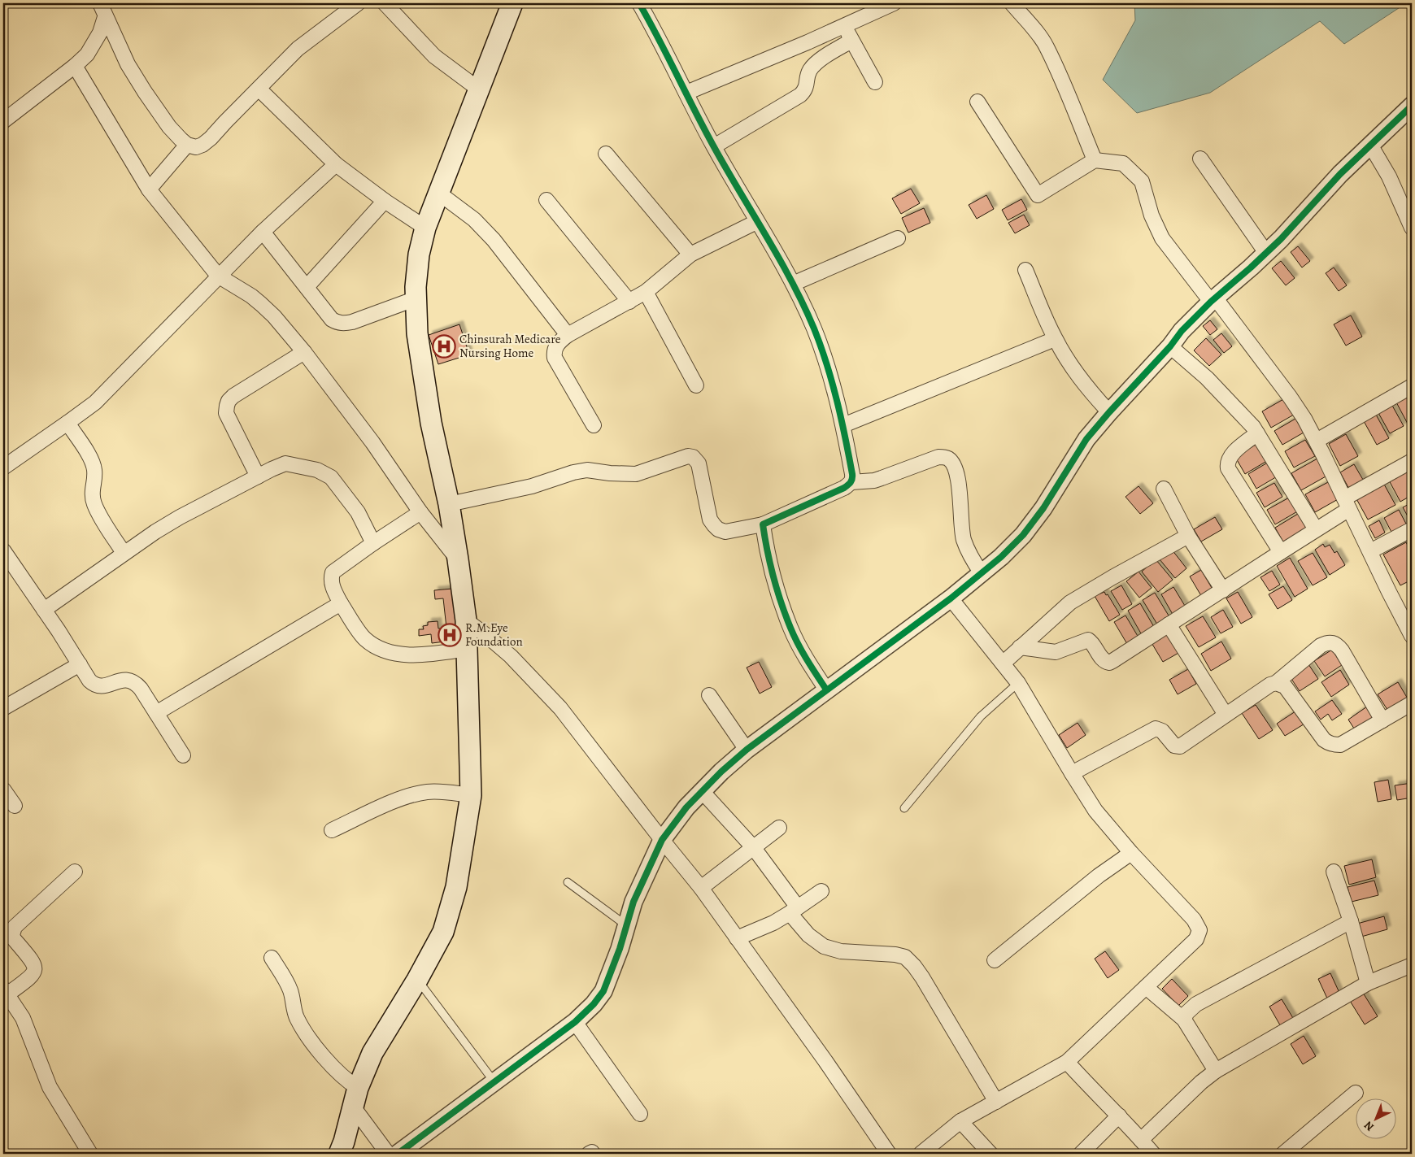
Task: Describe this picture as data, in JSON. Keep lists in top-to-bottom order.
{
  "places": {
    "hospital": ["Chinsurah Medicare Nursing Home", "R.M.Eye Foundation"]
  },
  "north": "bottom left"
}
